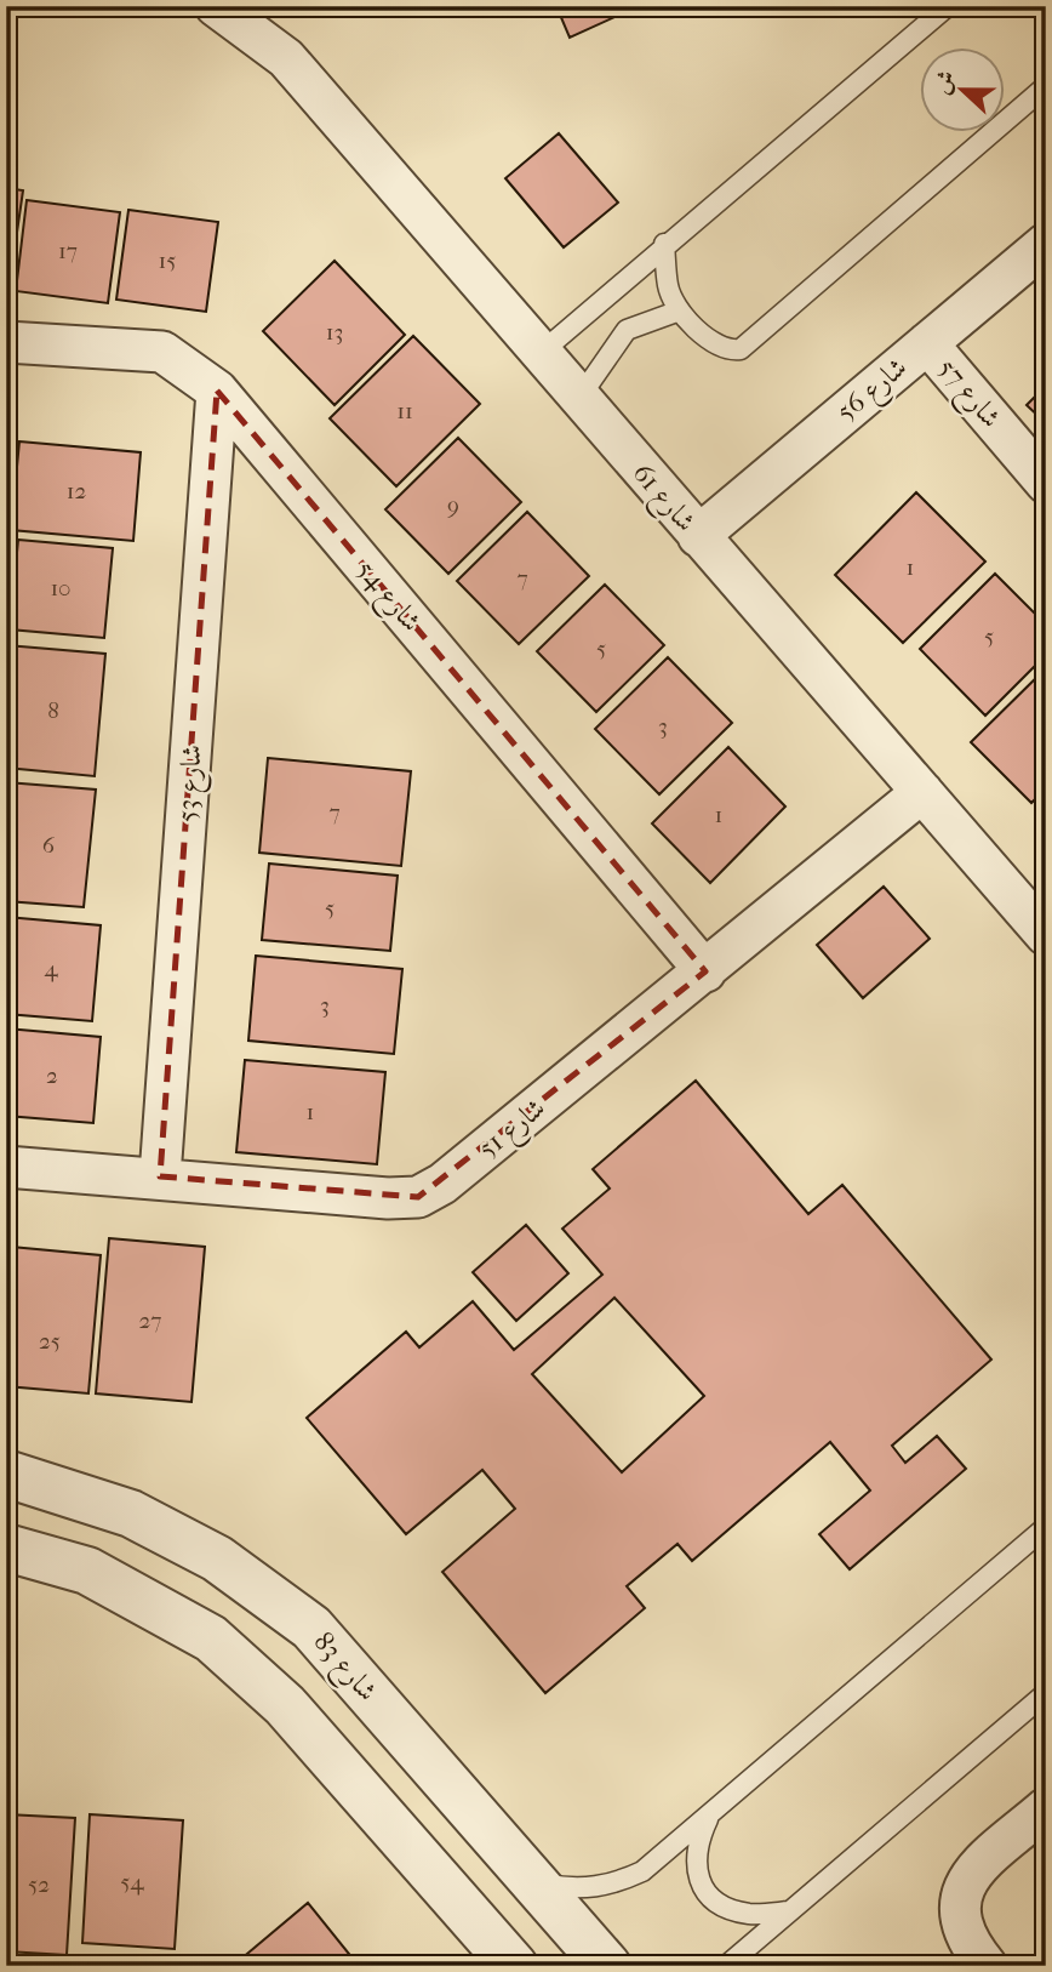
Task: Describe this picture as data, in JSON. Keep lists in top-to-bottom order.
{
  "streets": {
    "street": [
      "شارع 56",
      "شارع 57",
      "شارع 61",
      "شارع 54",
      "شارع 53",
      "شارع 51",
      "شارع 83"
    ]
  },
  "crossings": [
    ["شارع 56", "شارع 57"],
    ["شارع 56", "شارع 61"],
    ["شارع 61", "شارع 51"],
    ["شارع 54", "شارع 53"],
    ["شارع 54", "شارع 51"],
    ["شارع 53", "شارع 51"]
  ],
  "house_numbers": [
    "17",
    "15",
    "13",
    "11",
    "12",
    "9",
    "1",
    "7",
    "10",
    "5",
    "5",
    "8",
    "3",
    "7",
    "1",
    "6",
    "5",
    "4",
    "3",
    "2",
    "1",
    "27",
    "25",
    "54",
    "52"
  ],
  "north": "left"
}
